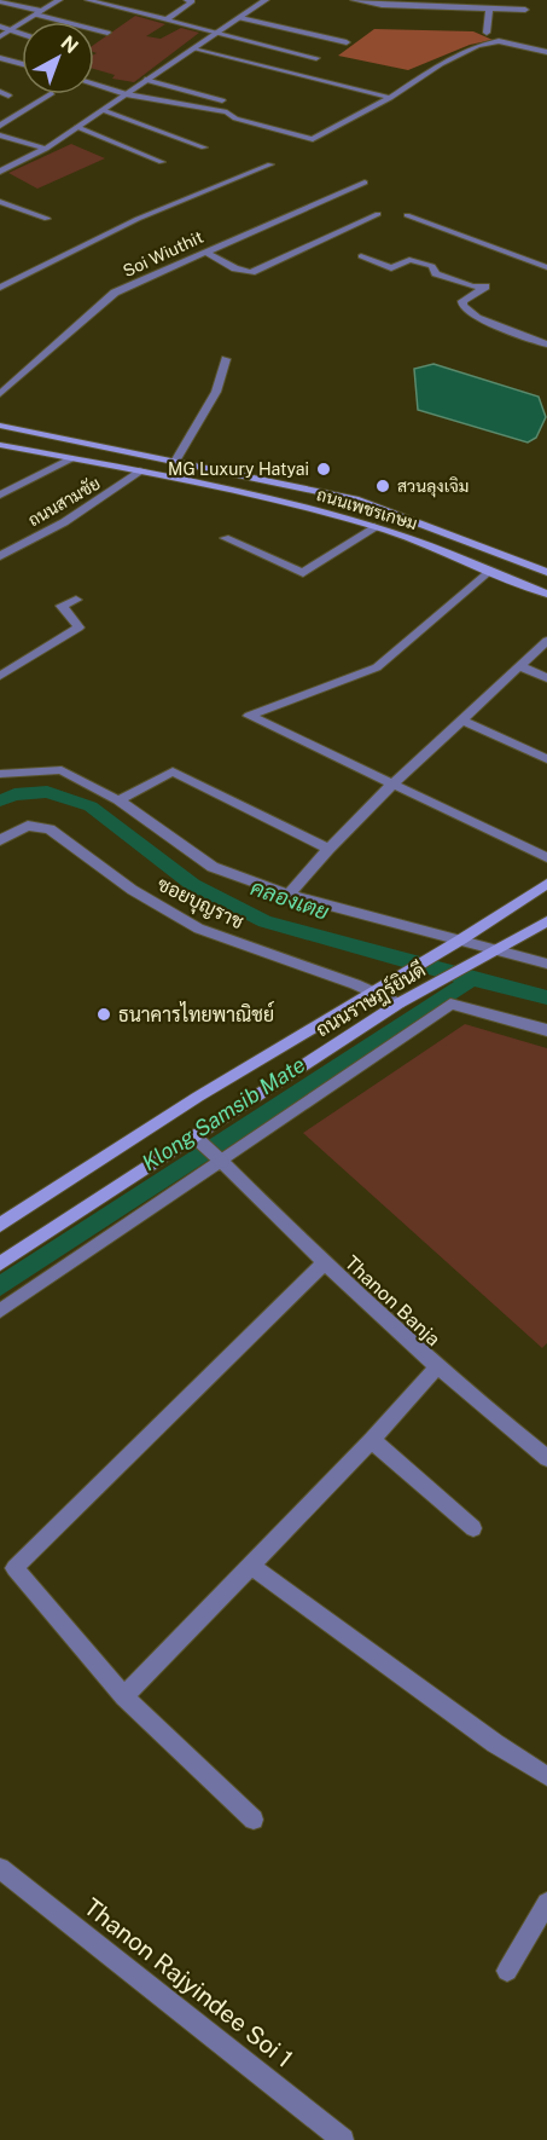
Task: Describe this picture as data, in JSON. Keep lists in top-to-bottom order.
{
  "streets": {
    "main road": ["ถนนเพชรเกษม", "ถนนราษฎร์ยินดี"],
    "street": [
      "Soi Wiuthit",
      "ถนนสามชัย",
      "ซอยบุญราช",
      "Thanon Banja",
      "Thanon Rajyindee Soi 1"
    ]
  },
  "crossings": [
    ["ถนนสามชัย", "ถนนเพชรเกษม"],
    ["ซอยบุญราช", "ถนนราษฎร์ยินดี"],
    ["ถนนราษฎร์ยินดี", "Thanon Banja"]
  ],
  "water": ["คลองเตย", "Klong Samsib Mate"],
  "places": ["MG Luxury Hatyai", "สวนลุงเจิม", "ธนาคารไทยพาณิชย์"],
  "north": "top right"
}
